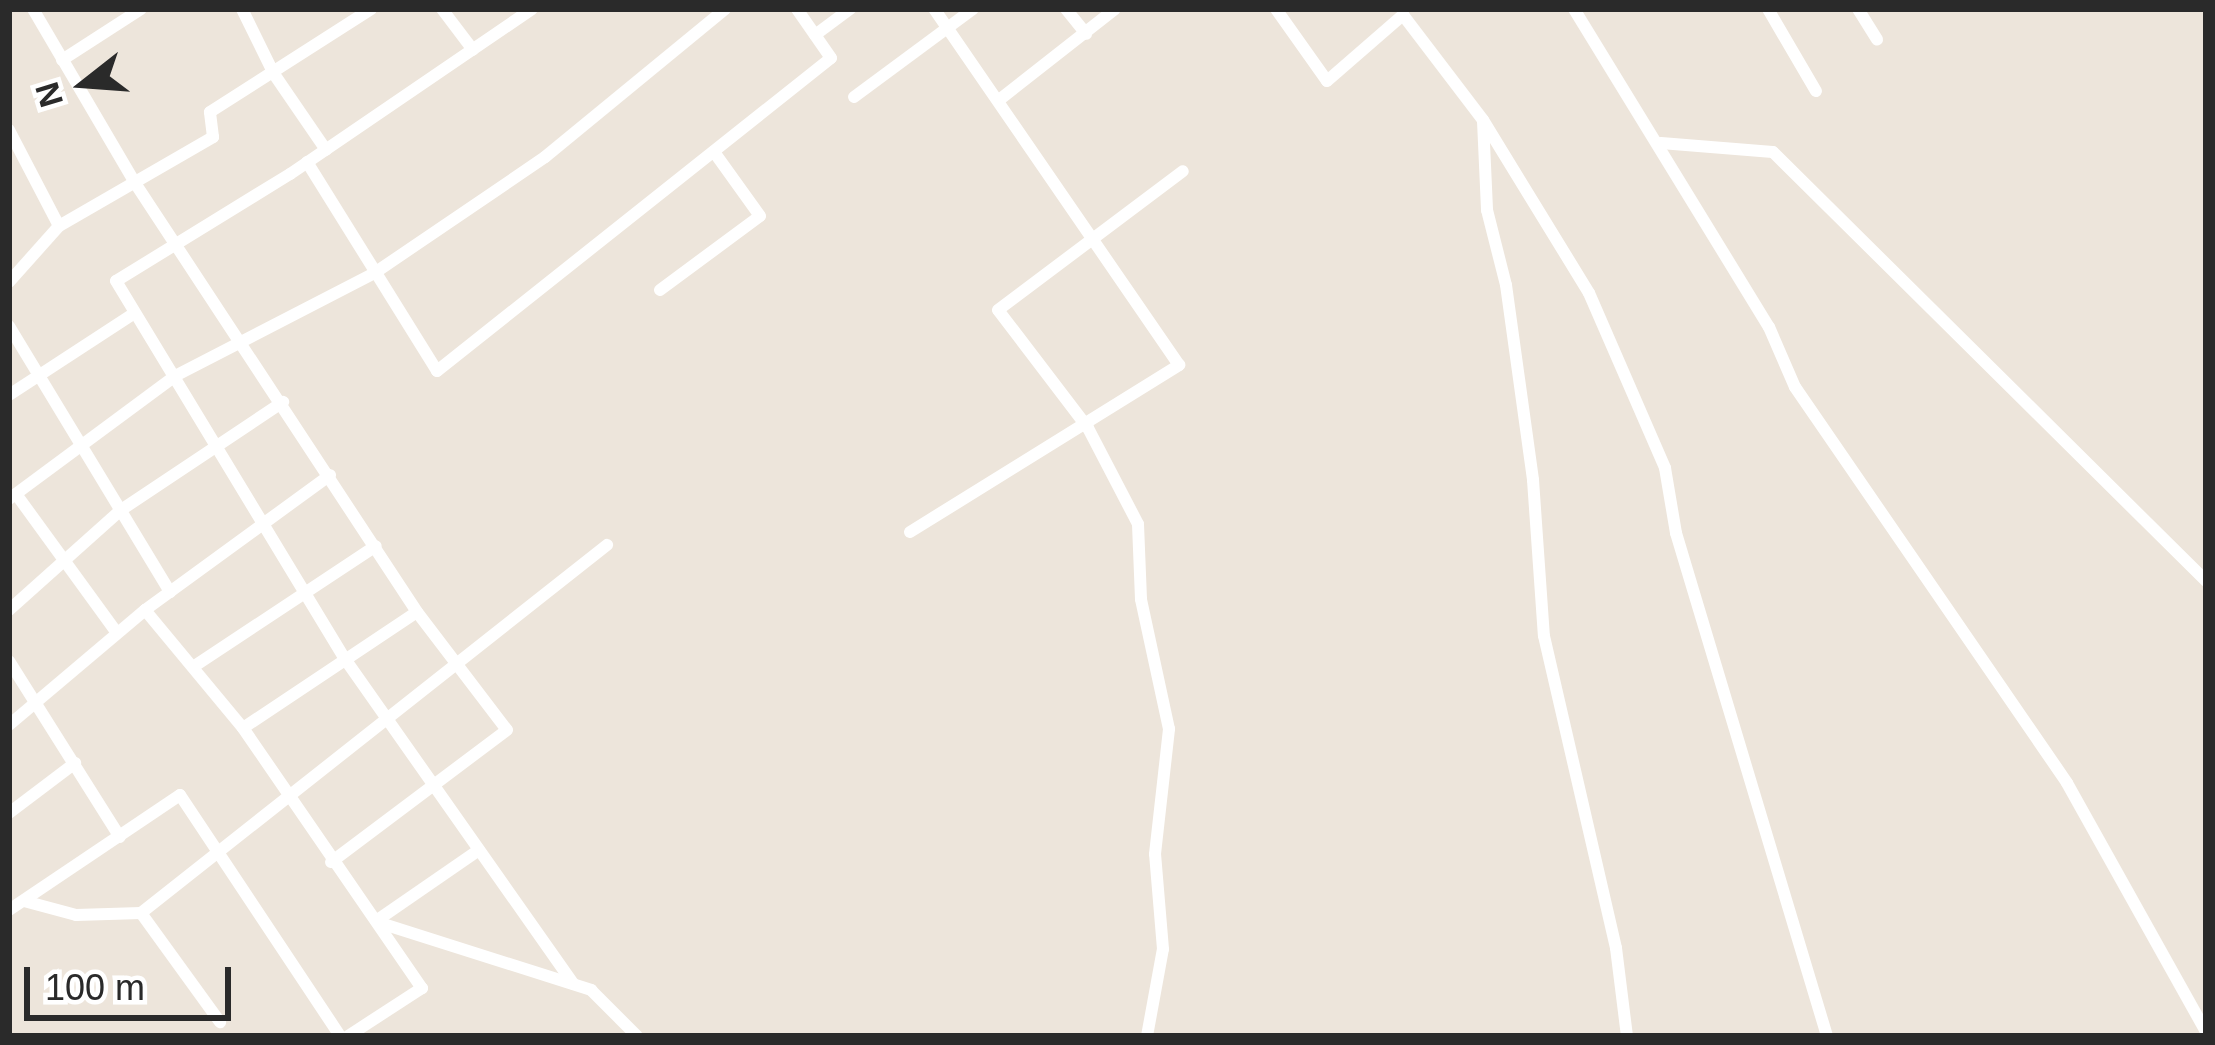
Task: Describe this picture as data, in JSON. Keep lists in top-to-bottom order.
{
  "scale_bar": "100 m",
  "north": "left"
}
